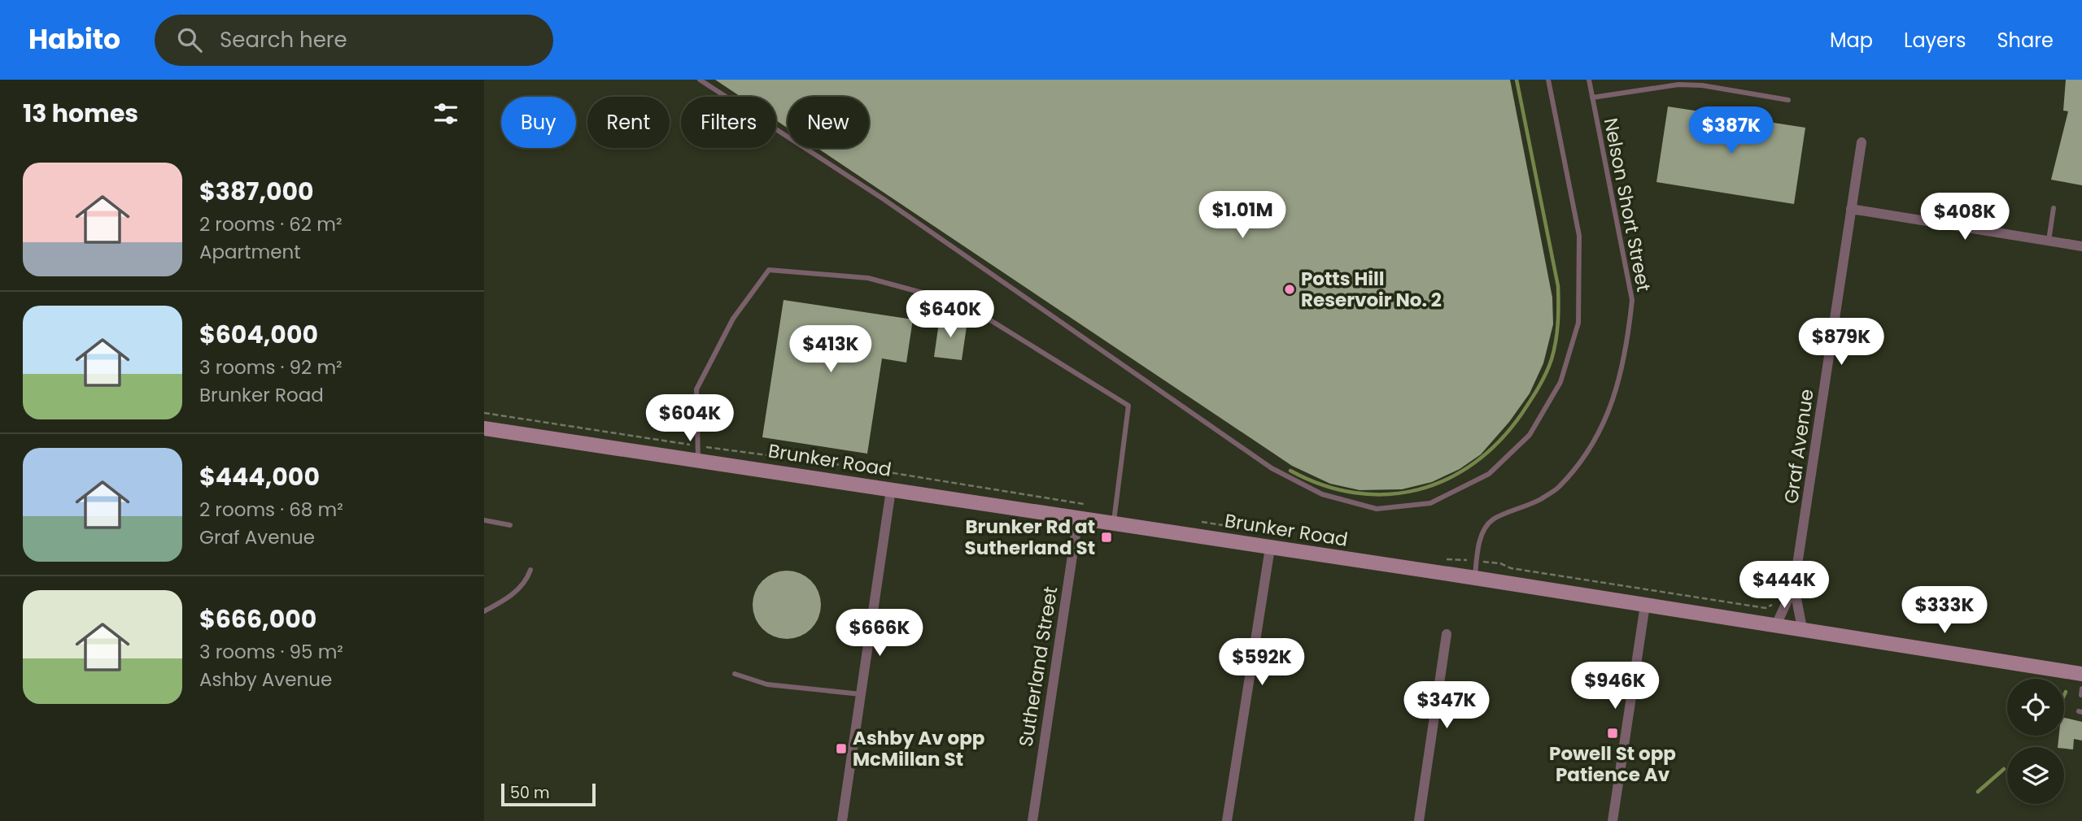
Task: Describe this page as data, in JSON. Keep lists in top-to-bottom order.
{
  "streets": {
    "main road": ["Brunker Road"],
    "street": ["Graf Avenue", "Sutherland Street"],
    "lane": ["Nelson Short Street"]
  },
  "crossings": [
    ["Nelson Short Street", "Brunker Road"],
    ["Graf Avenue", "Brunker Road"],
    ["Brunker Road", "Sutherland Street"]
  ],
  "places": {
    "other": ["Potts Hill Reservoir No. 2"],
    "transit": ["Brunker Rd at Sutherland St", "Powell St opp Patience Av", "Ashby Av opp McMillan St"]
  },
  "scale_bar": "50 m",
  "page": {
    "header": "Habito",
    "search": "Search here",
    "nav": ["Map", "Layers", "Share"],
    "heading": "13 homes",
    "chip": [
      "Buy",
      "Rent",
      "Filters",
      "New"
    ],
    "price": [
      "$387K",
      "$1.01M",
      "$408K",
      "$640K",
      "$879K",
      "$413K",
      "$604K",
      "$444K",
      "$333K",
      "$666K",
      "$592K",
      "$946K",
      "$347K"
    ],
    "list": [
      {
        "name": "$387,000",
        "note": "2 rooms · 62 m² · Apartment"
      },
      {
        "name": "$604,000",
        "note": "3 rooms · 92 m² · Brunker Road"
      },
      {
        "name": "$444,000",
        "note": "2 rooms · 68 m² · Graf Avenue"
      },
      {
        "name": "$666,000",
        "note": "3 rooms · 95 m² · Ashby Avenue"
      }
    ],
    "scale": "50 m"
  }
}
